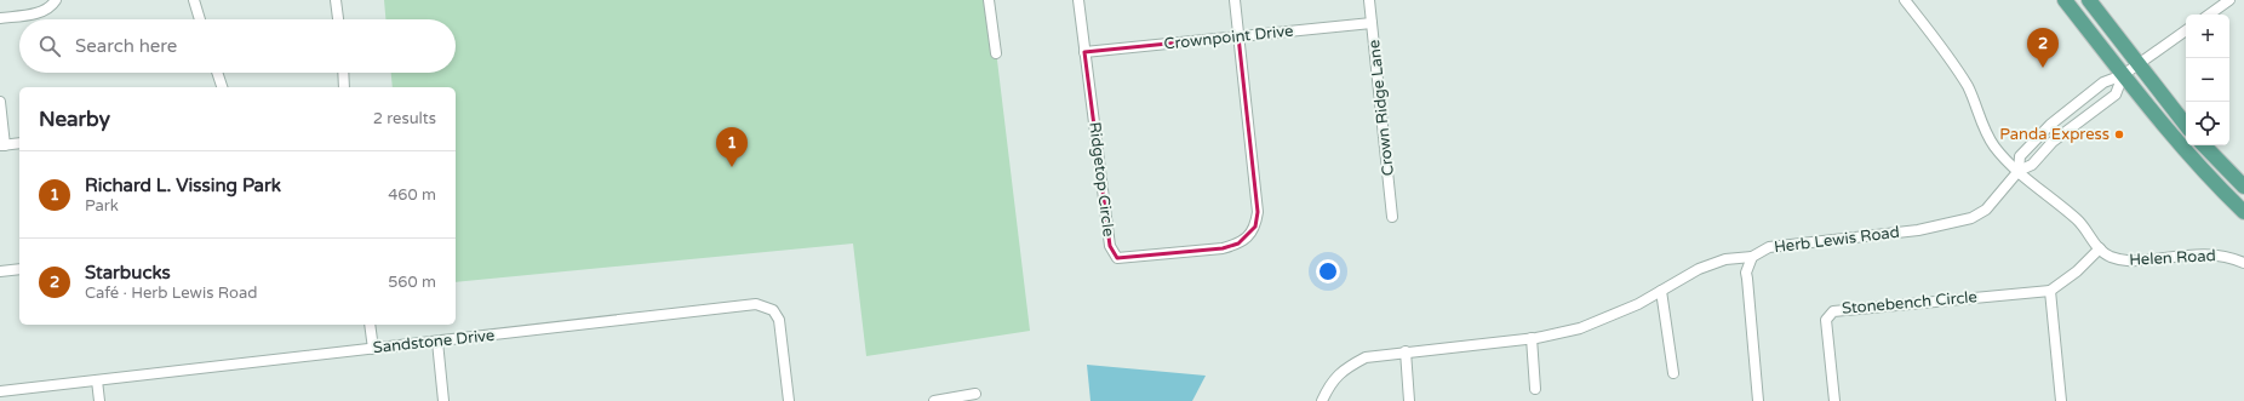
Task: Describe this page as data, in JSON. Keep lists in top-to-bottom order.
{
  "streets": {
    "street": [
      "Crownpoint Drive",
      "Crown Ridge Lane",
      "Ridgetop Circle",
      "Herb Lewis Road",
      "Helen Road",
      "Stonebench Circle",
      "Sandstone Drive"
    ]
  },
  "crossings": [
    ["Crownpoint Drive", "Crown Ridge Lane"],
    ["Crownpoint Drive", "Ridgetop Circle"],
    ["Herb Lewis Road", "Helen Road"]
  ],
  "places": ["Panda Express"],
  "page": {
    "map_buttons": ["+", "−"],
    "search": "Search here",
    "pins": ["2", "1"],
    "heading": ["Nearby", "2 results"],
    "list": [
      {
        "mark": "1",
        "name": "Richard L. Vissing Park",
        "note": "Park",
        "value": "460 m"
      },
      {
        "mark": "2",
        "name": "Starbucks",
        "note": "Café · Herb Lewis Road",
        "value": "560 m"
      }
    ]
  }
}
